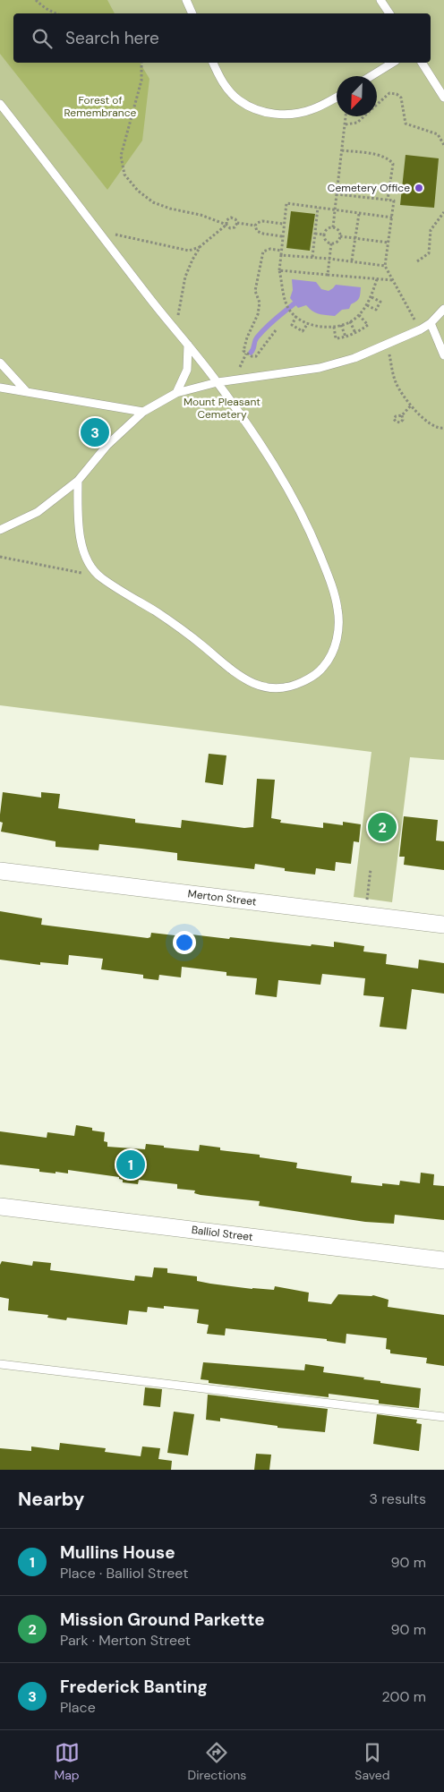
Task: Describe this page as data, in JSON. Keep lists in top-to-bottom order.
{
  "streets": {
    "street": ["Merton Street", "Balliol Street"]
  },
  "parks": ["Forest of Remembrance", "Mount Pleasant Cemetery"],
  "places": ["Cemetery Office"],
  "north": "bottom left",
  "page": {
    "search": "Search here",
    "pins": ["3", "2", "1"],
    "heading": ["Nearby", "3 results"],
    "list": [
      {
        "mark": "1",
        "name": "Mullins House",
        "note": "Place · Balliol Street",
        "value": "90 m"
      },
      {
        "mark": "2",
        "name": "Mission Ground Parkette",
        "note": "Park · Merton Street",
        "value": "90 m"
      },
      {
        "mark": "3",
        "name": "Frederick Banting",
        "note": "Place",
        "value": "200 m"
      }
    ],
    "nav": ["Map", "Directions", "Saved"]
  }
}
